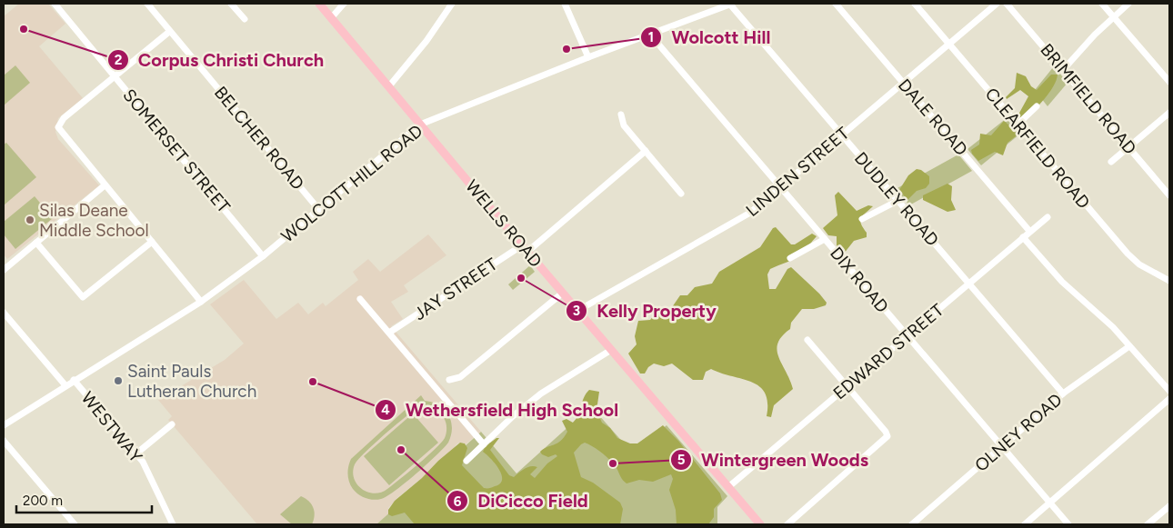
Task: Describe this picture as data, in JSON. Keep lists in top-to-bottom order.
{
  "streets": {
    "main road": ["WELLS ROAD"],
    "street": [
      "BRIMFIELD ROAD",
      "DALE ROAD",
      "BELCHER ROAD",
      "CLEARFIELD ROAD",
      "SOMERSET STREET",
      "LINDEN STREET",
      "WOLCOTT HILL ROAD",
      "DUDLEY ROAD",
      "DIX ROAD",
      "JAY STREET",
      "EDWARD STREET",
      "WESTWAY",
      "OLNEY ROAD"
    ]
  },
  "crossings": [
    ["DALE ROAD", "LINDEN STREET"],
    ["DALE ROAD", "EDWARD STREET"],
    ["BELCHER ROAD", "WOLCOTT HILL ROAD"],
    ["CLEARFIELD ROAD", "LINDEN STREET"],
    ["SOMERSET STREET", "WOLCOTT HILL ROAD"],
    ["LINDEN STREET", "DUDLEY ROAD"],
    ["LINDEN STREET", "WELLS ROAD"],
    ["LINDEN STREET", "DIX ROAD"],
    ["WOLCOTT HILL ROAD", "DUDLEY ROAD"],
    ["WOLCOTT HILL ROAD", "WELLS ROAD"],
    ["WOLCOTT HILL ROAD", "DIX ROAD"],
    ["WOLCOTT HILL ROAD", "WESTWAY"],
    ["DUDLEY ROAD", "EDWARD STREET"],
    ["DUDLEY ROAD", "OLNEY ROAD"],
    ["WELLS ROAD", "JAY STREET"],
    ["WELLS ROAD", "EDWARD STREET"],
    ["DIX ROAD", "EDWARD STREET"],
    ["DIX ROAD", "OLNEY ROAD"]
  ],
  "places": [
    "Corpus Christi Church",
    "Wolcott Hill",
    "Silas Deane Middle School",
    "Kelly Property",
    "Saint Pauls Lutheran Church",
    "Wethersfield High School",
    "DiCicco Field",
    "Wintergreen Woods"
  ],
  "scale_bar": "200 m"
}
